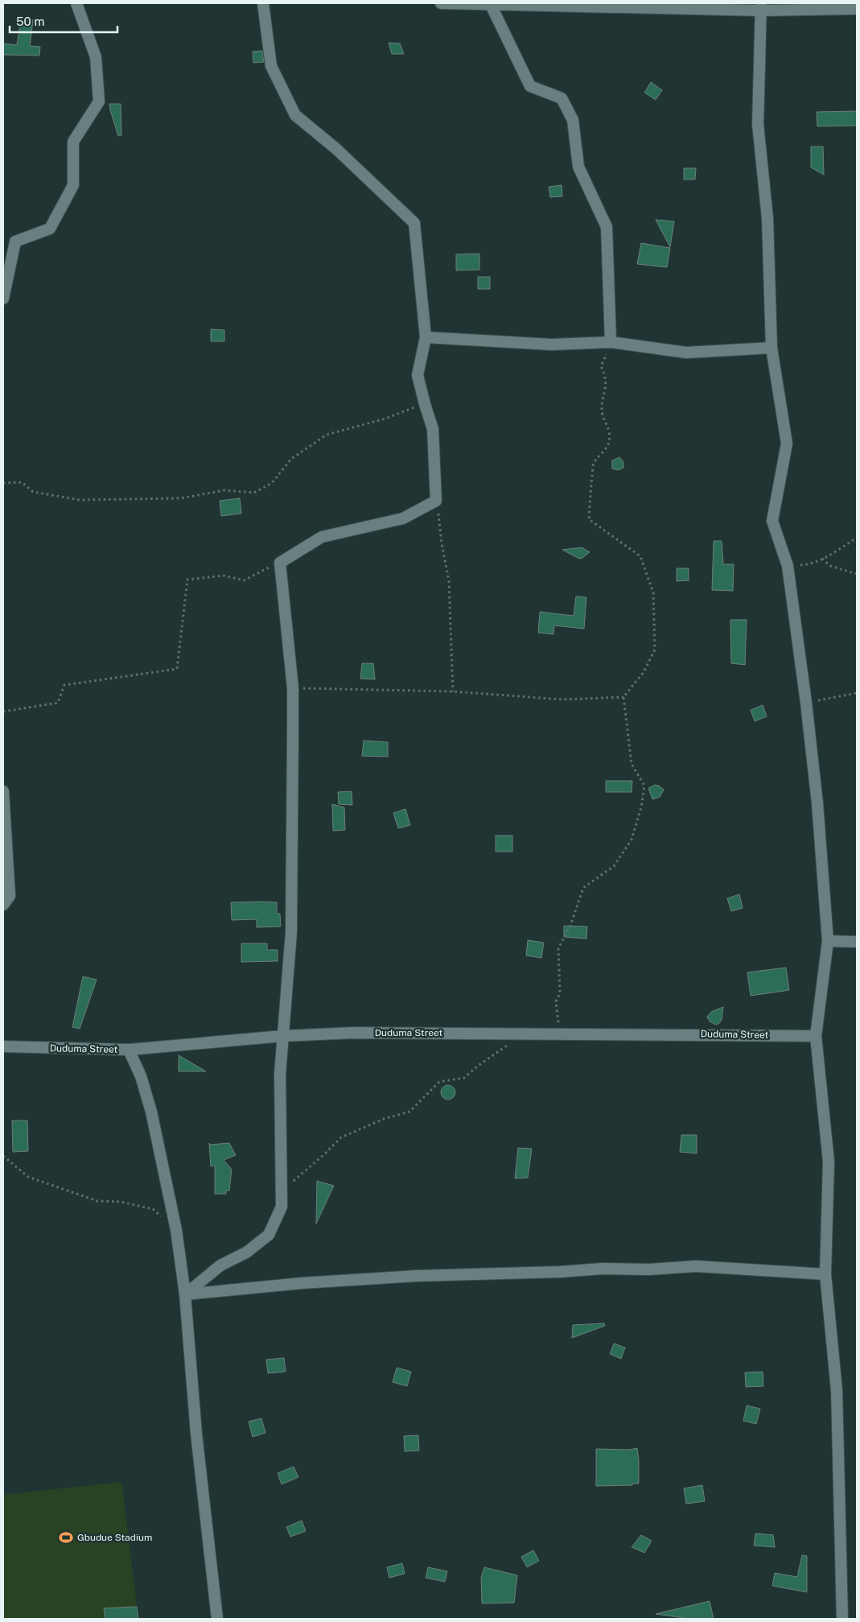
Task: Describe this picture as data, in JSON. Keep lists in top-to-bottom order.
{
  "streets": {
    "street": ["Duduma Street"]
  },
  "places": {
    "sports": ["Gbudue Stadium"]
  },
  "scale_bar": "50 m"
}
